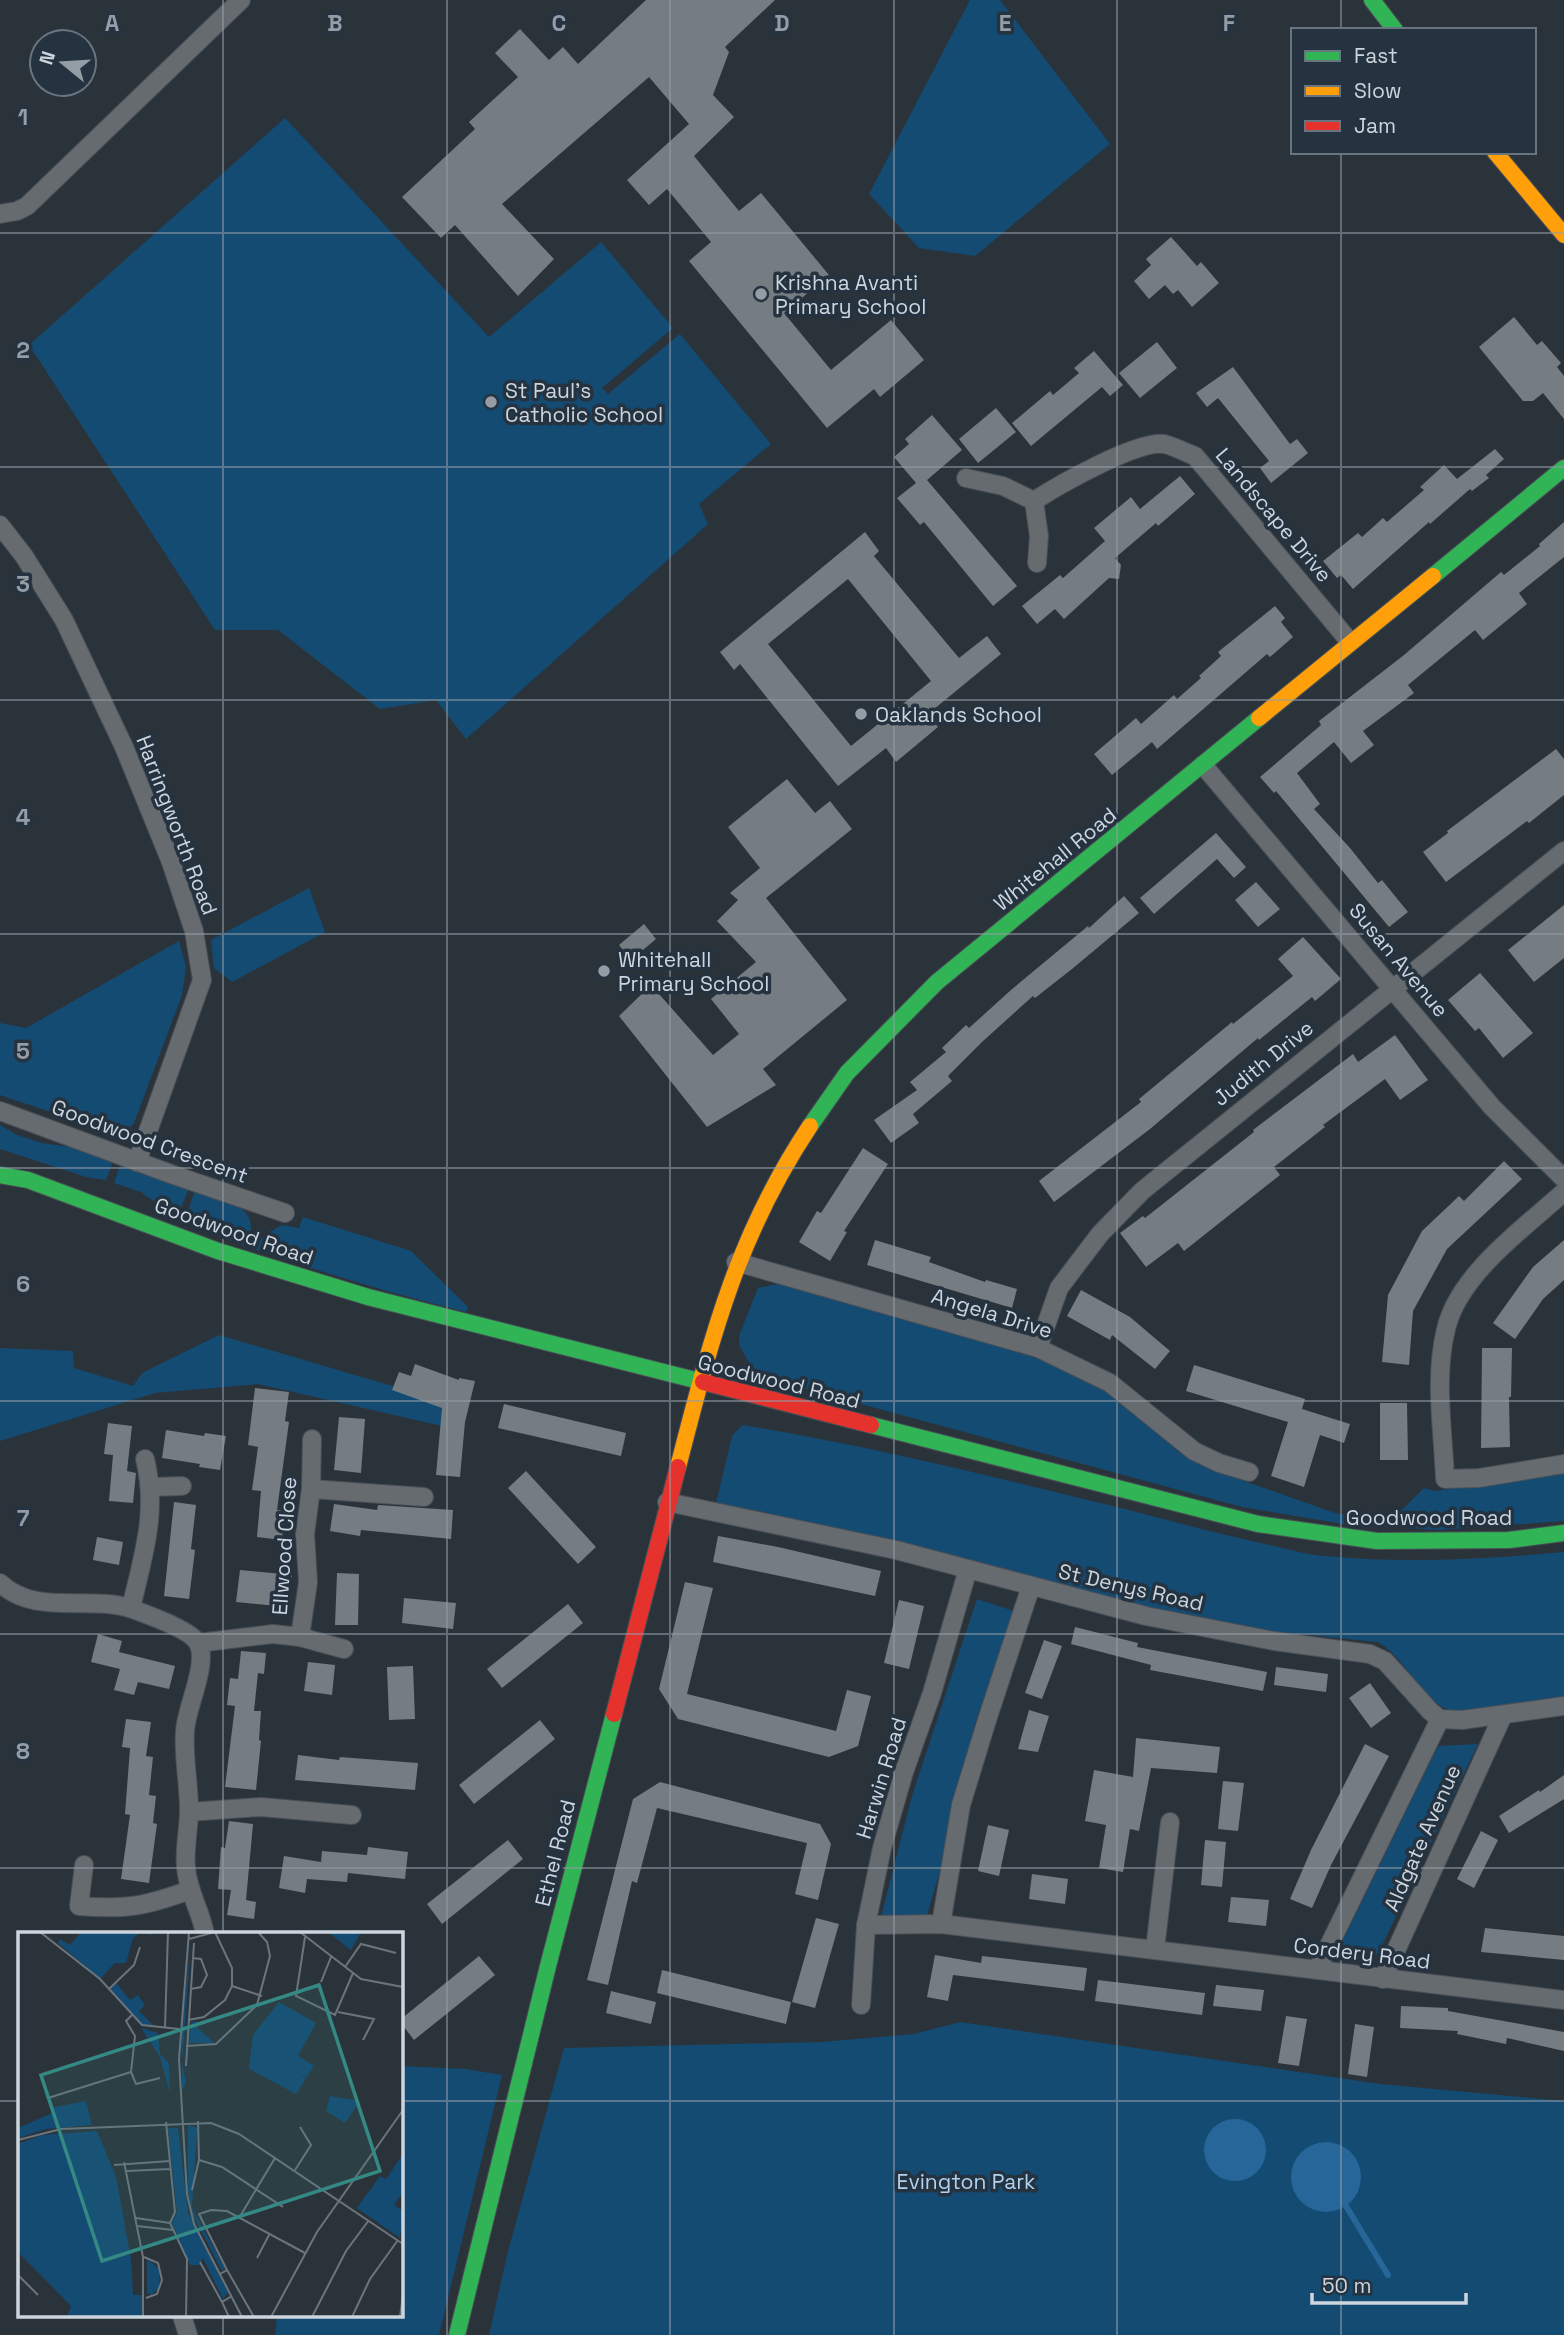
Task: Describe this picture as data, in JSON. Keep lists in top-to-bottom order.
{
  "streets": {
    "street": [
      "Landscape Drive",
      "Harringworth Road",
      "Whitehall Road",
      "Susan Avenue",
      "Judith Drive",
      "Goodwood Crescent",
      "Goodwood Road",
      "Angela Drive",
      "Ellwood Close",
      "St Denys Road",
      "Harwin Road",
      "Aldgate Avenue",
      "Ethel Road",
      "Cordery Road"
    ]
  },
  "crossings": [
    ["Landscape Drive", "Whitehall Road"],
    ["Harringworth Road", "Goodwood Crescent"],
    ["Whitehall Road", "Susan Avenue"],
    ["Whitehall Road", "Goodwood Road"],
    ["Whitehall Road", "Angela Drive"],
    ["Whitehall Road", "Ethel Road"],
    ["Susan Avenue", "Judith Drive"],
    ["Judith Drive", "Angela Drive"],
    ["Goodwood Road", "Ethel Road"],
    ["St Denys Road", "Harwin Road"],
    ["St Denys Road", "Aldgate Avenue"],
    ["St Denys Road", "Ethel Road"],
    ["Harwin Road", "Cordery Road"],
    ["Aldgate Avenue", "Cordery Road"]
  ],
  "parks": ["Evington Park"],
  "places": [
    "Krishna Avanti Primary School",
    "St Paul's Catholic School",
    "Oaklands School",
    "Whitehall Primary School"
  ],
  "legend": ["Fast", "Slow", "Jam"],
  "scale_bar": "50 m",
  "north": "left",
  "grid": {
    "columns": [
      "A",
      "B",
      "C",
      "D",
      "E",
      "F"
    ],
    "rows": [
      "1",
      "2",
      "3",
      "4",
      "5",
      "6",
      "7",
      "8"
    ]
  }
}
